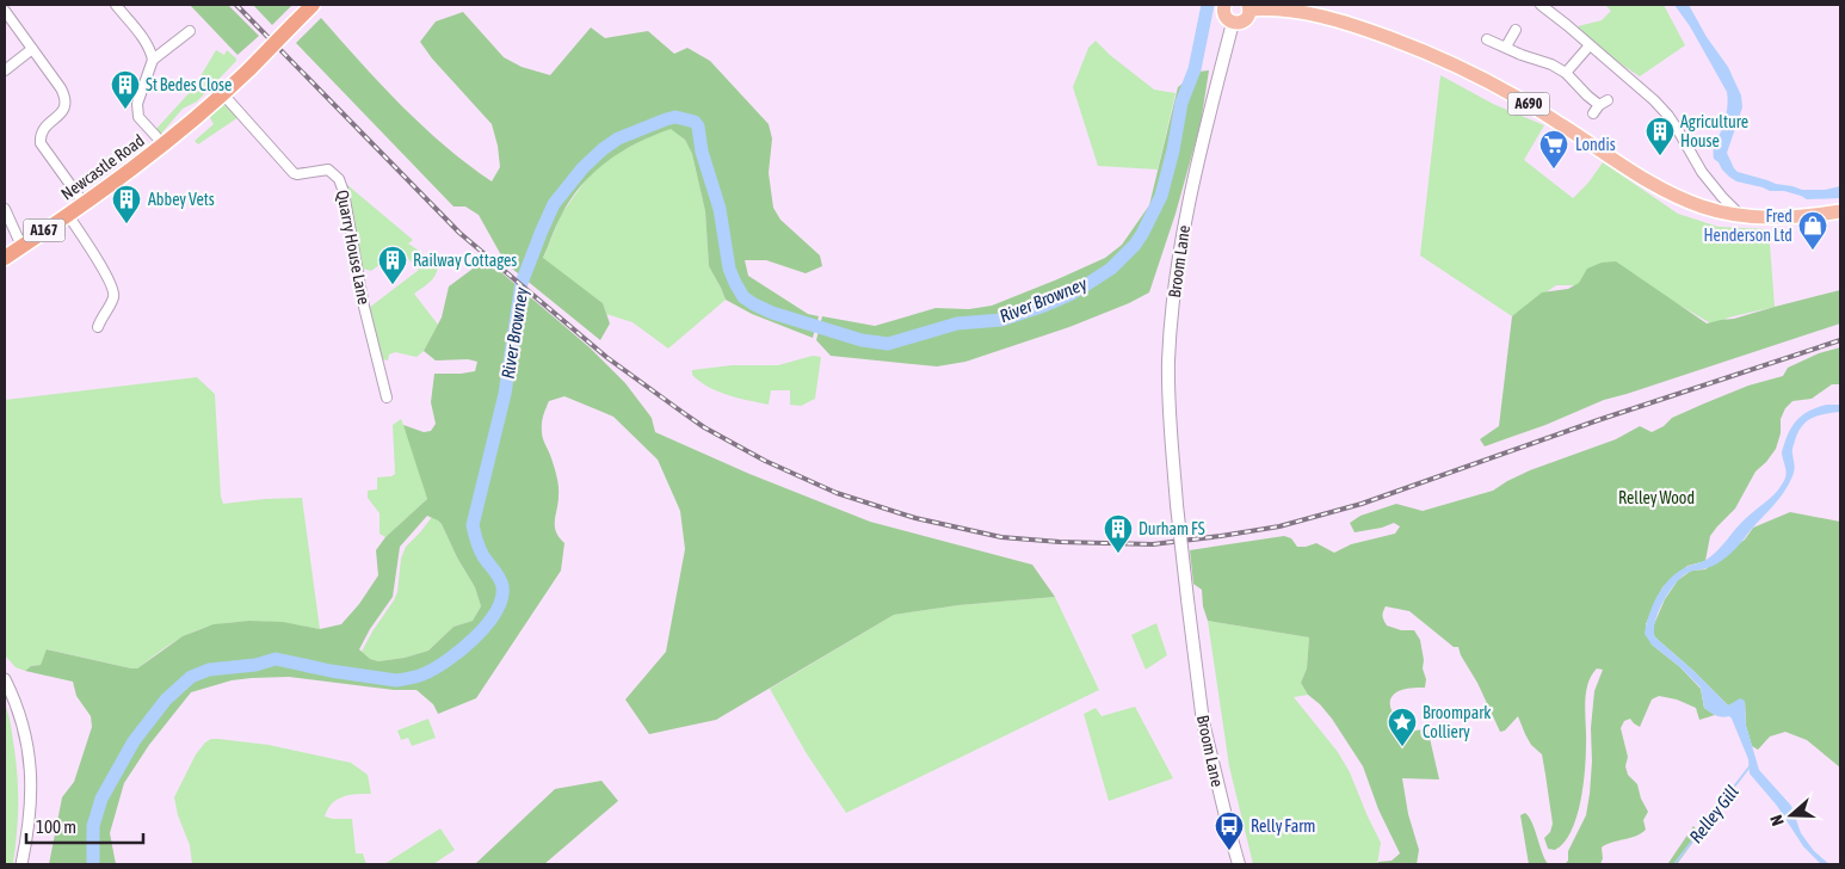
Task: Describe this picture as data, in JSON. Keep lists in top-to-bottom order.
{
  "streets": {
    "highway": ["Newcastle Road", "A167"],
    "main road": ["A690", "Broom Lane"],
    "street": ["Quarry House Lane"]
  },
  "crossings": [
    ["A690", "Broom Lane"],
    ["Newcastle Road", "A167"],
    ["A167", "Quarry House Lane"]
  ],
  "water": ["River Browney", "Relley Gill"],
  "parks": ["Relley Wood"],
  "places": {
    "building": [
      "St Bedes Close",
      "Agriculture House",
      "Abbey Vets",
      "Railway Cottages",
      "Durham FS"
    ],
    "supermarket": ["Londis"],
    "shop": ["Fred Henderson Ltd"],
    "place": ["Broompark Colliery"],
    "bus stop": ["Relly Farm"]
  },
  "scale_bar": "100 m",
  "north": "left"
}
